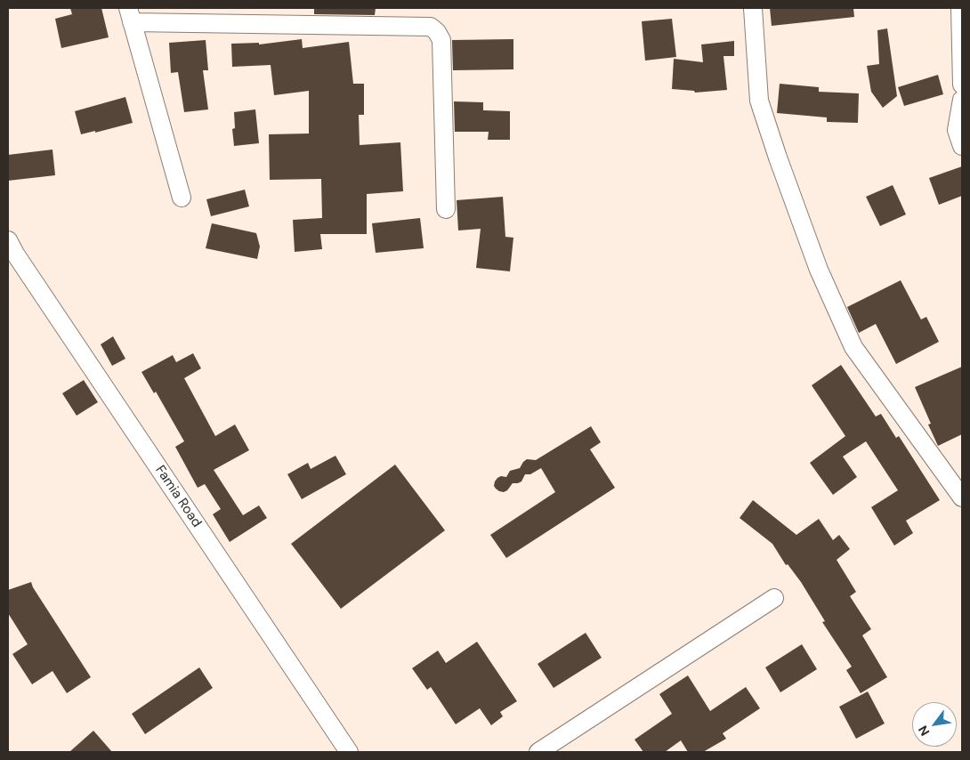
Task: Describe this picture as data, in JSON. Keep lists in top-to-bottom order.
{
  "streets": {
    "street": ["Famia Road"]
  },
  "north": "bottom left"
}
